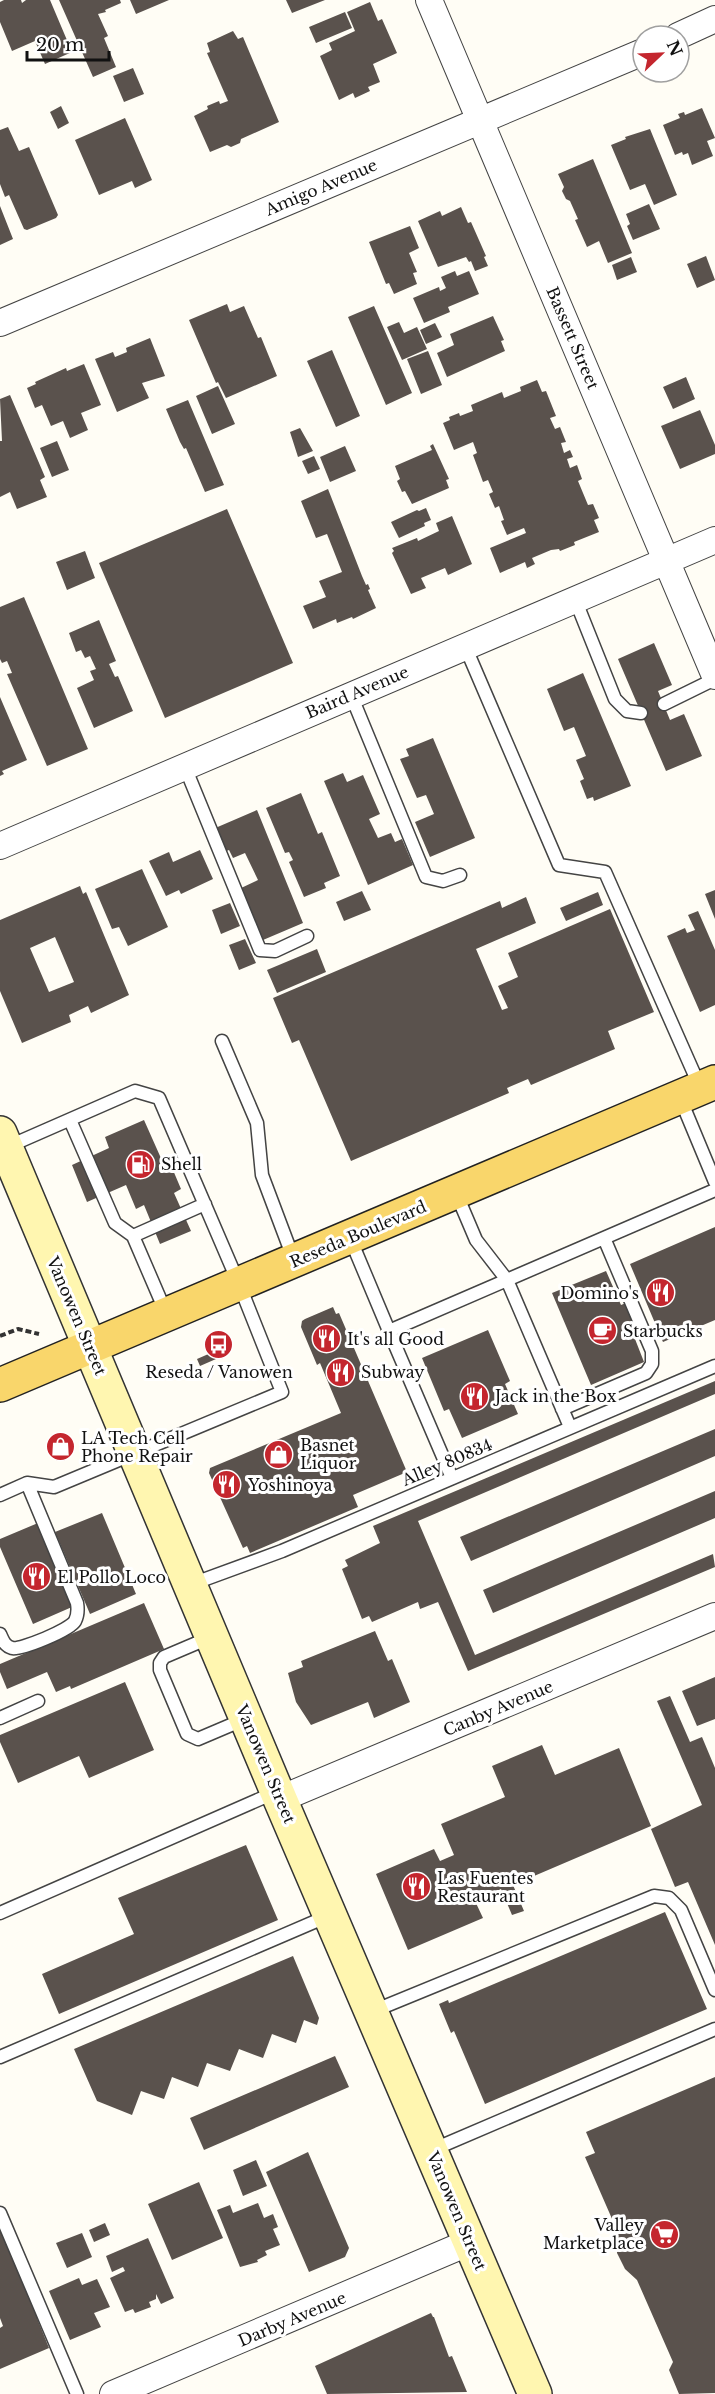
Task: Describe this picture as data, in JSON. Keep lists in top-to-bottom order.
{
  "streets": {
    "main road": ["Reseda Boulevard", "Vanowen Street"],
    "street": [
      "Amigo Avenue",
      "Bassett Street",
      "Baird Avenue",
      "Canby Avenue",
      "Darby Avenue"
    ],
    "lane": ["Alley 80834"]
  },
  "crossings": [
    ["Amigo Avenue", "Bassett Street"],
    ["Bassett Street", "Baird Avenue"],
    ["Reseda Boulevard", "Vanowen Street"],
    ["Vanowen Street", "Alley 80834"],
    ["Vanowen Street", "Canby Avenue"],
    ["Vanowen Street", "Darby Avenue"]
  ],
  "places": {
    "fuel station": ["Shell"],
    "restaurant": [
      "Domino's",
      "It's all Good",
      "Subway",
      "Jack in the Box",
      "Yoshinoya",
      "El Pollo Loco",
      "Las Fuentes Restaurant"
    ],
    "cafe": ["Starbucks"],
    "bus stop": ["Reseda / Vanowen"],
    "shop": ["LA Tech Cell Phone Repair", "Basnet Liquor"],
    "supermarket": ["Valley Marketplace"]
  },
  "scale_bar": "20 m",
  "north": "top right"
}
